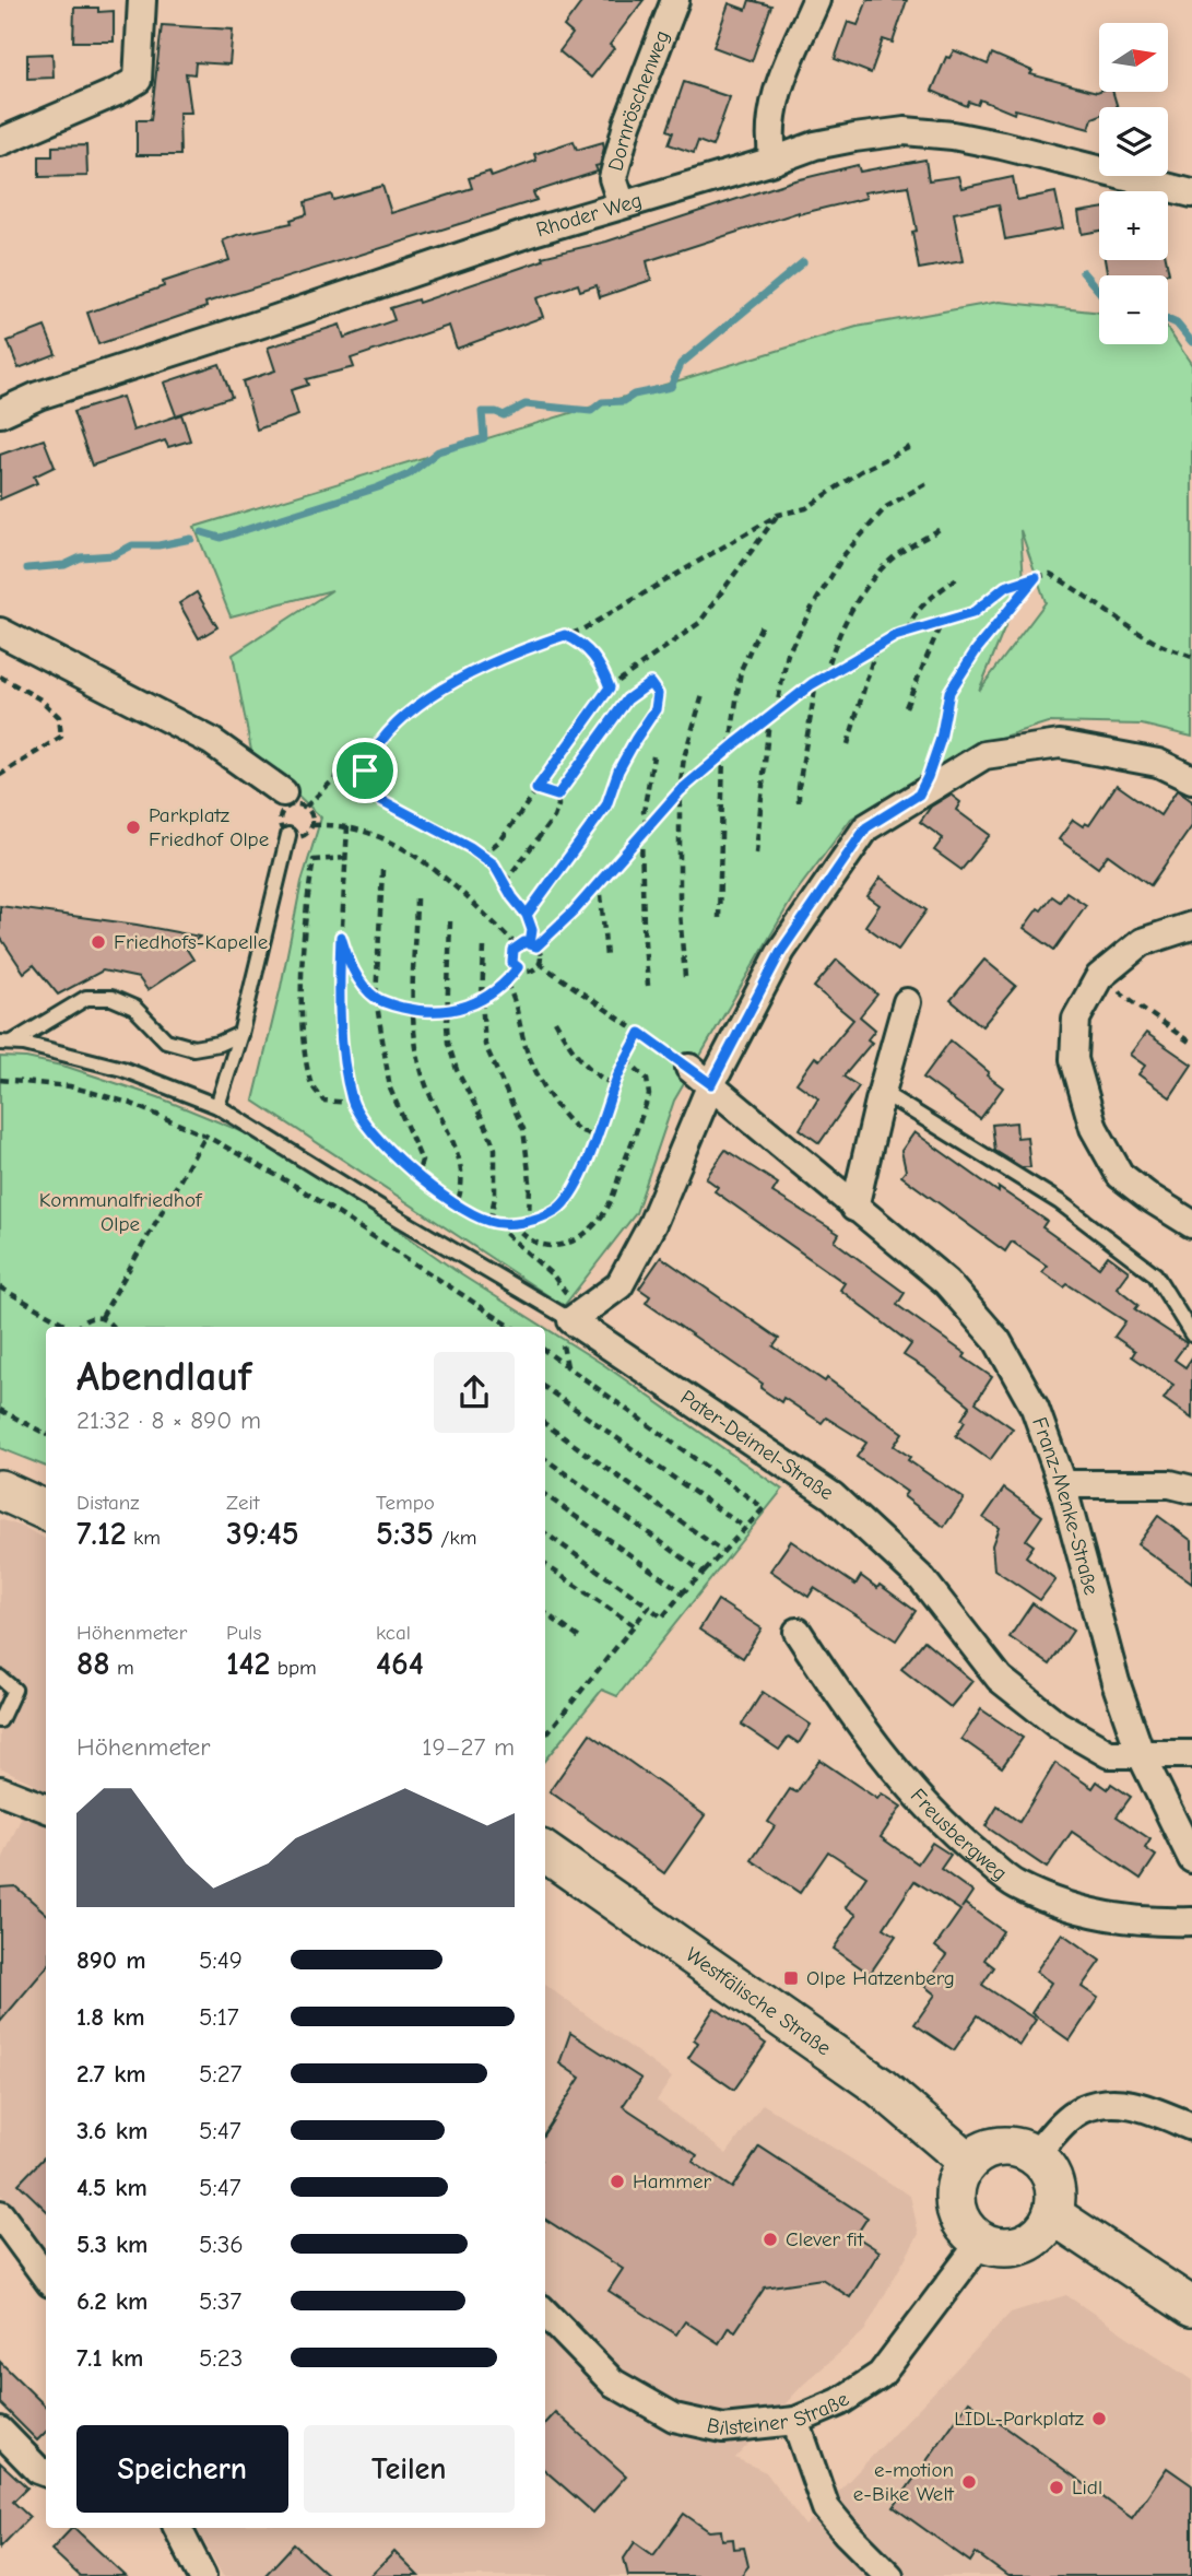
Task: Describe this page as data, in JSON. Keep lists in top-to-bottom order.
{
  "streets": {
    "street": [
      "Dornröschenweg",
      "Rhoder Weg",
      "Pater-Deimel-Straße",
      "Franz-Menke-Straße",
      "Freusbergweg",
      "Westfälische Straße",
      "Bilsteiner Straße"
    ]
  },
  "crossings": [
    ["Dornröschenweg", "Rhoder Weg"],
    ["Pater-Deimel-Straße", "Franz-Menke-Straße"],
    ["Westfälische Straße", "Bilsteiner Straße"]
  ],
  "parks": ["Kommunalfriedhof Olpe"],
  "places": {
    "other": [
      "Parkplatz Friedhof Olpe",
      "Friedhofs-Kapelle",
      "Hammer",
      "Clever fit",
      "LIDL-Parkplatz",
      "e-motion e-Bike Welt",
      "Lidl"
    ],
    "transit": ["Olpe Hatzenberg"]
  },
  "north": "right",
  "page": {
    "map_buttons": ["+", "−"],
    "heading": ["Abendlauf", "21:32 · 8 × 890 m"],
    "stats": [
      ["Distanz", "7.12 km"],
      ["Zeit", "39:45"],
      ["Tempo", "5:35 /km"],
      ["Höhenmeter", "88 m"],
      ["Puls", "142 bpm"],
      ["kcal", "464"]
    ],
    "chart": ["Höhenmeter", "19–27 m"],
    "list": [
      {
        "name": "890 m",
        "note": "5:49"
      },
      {
        "name": "1.8 km",
        "note": "5:17"
      },
      {
        "name": "2.7 km",
        "note": "5:27"
      },
      {
        "name": "3.6 km",
        "note": "5:47"
      },
      {
        "name": "4.5 km",
        "note": "5:47"
      },
      {
        "name": "5.3 km",
        "note": "5:36"
      },
      {
        "name": "6.2 km",
        "note": "5:37"
      },
      {
        "name": "7.1 km",
        "note": "5:23"
      }
    ],
    "buttons": ["Speichern", "Teilen"]
  }
}
